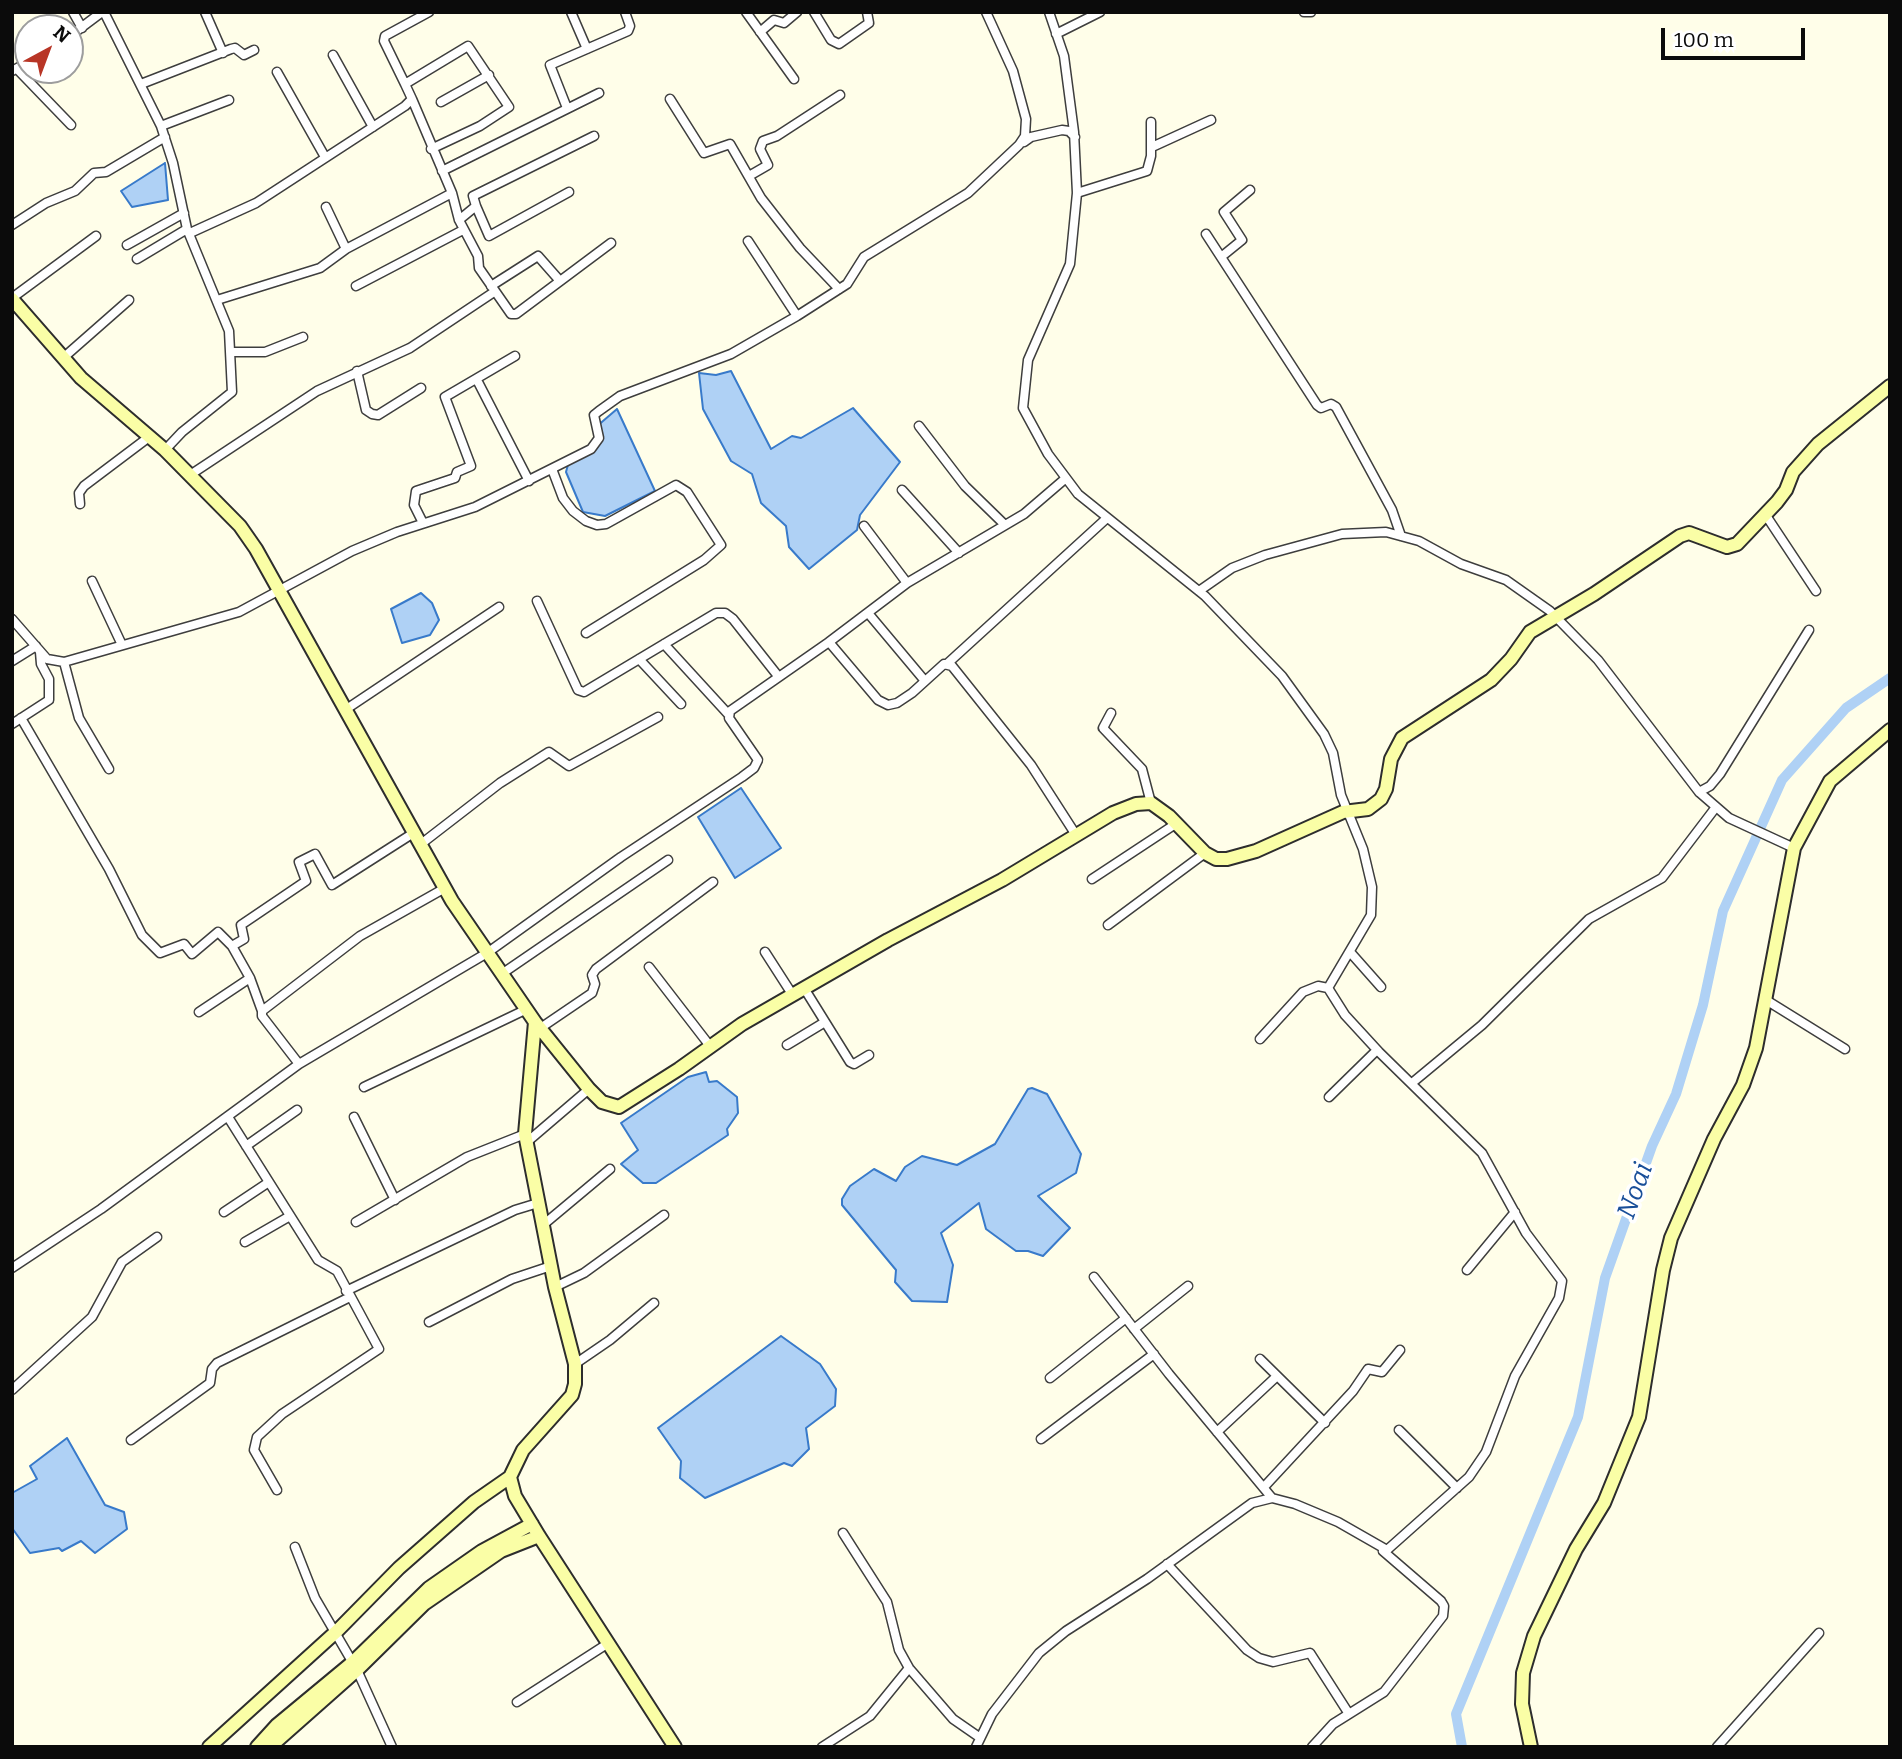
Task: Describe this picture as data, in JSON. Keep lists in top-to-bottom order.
{
  "water": ["Noai"],
  "scale_bar": "100 m",
  "north": "top right"
}
